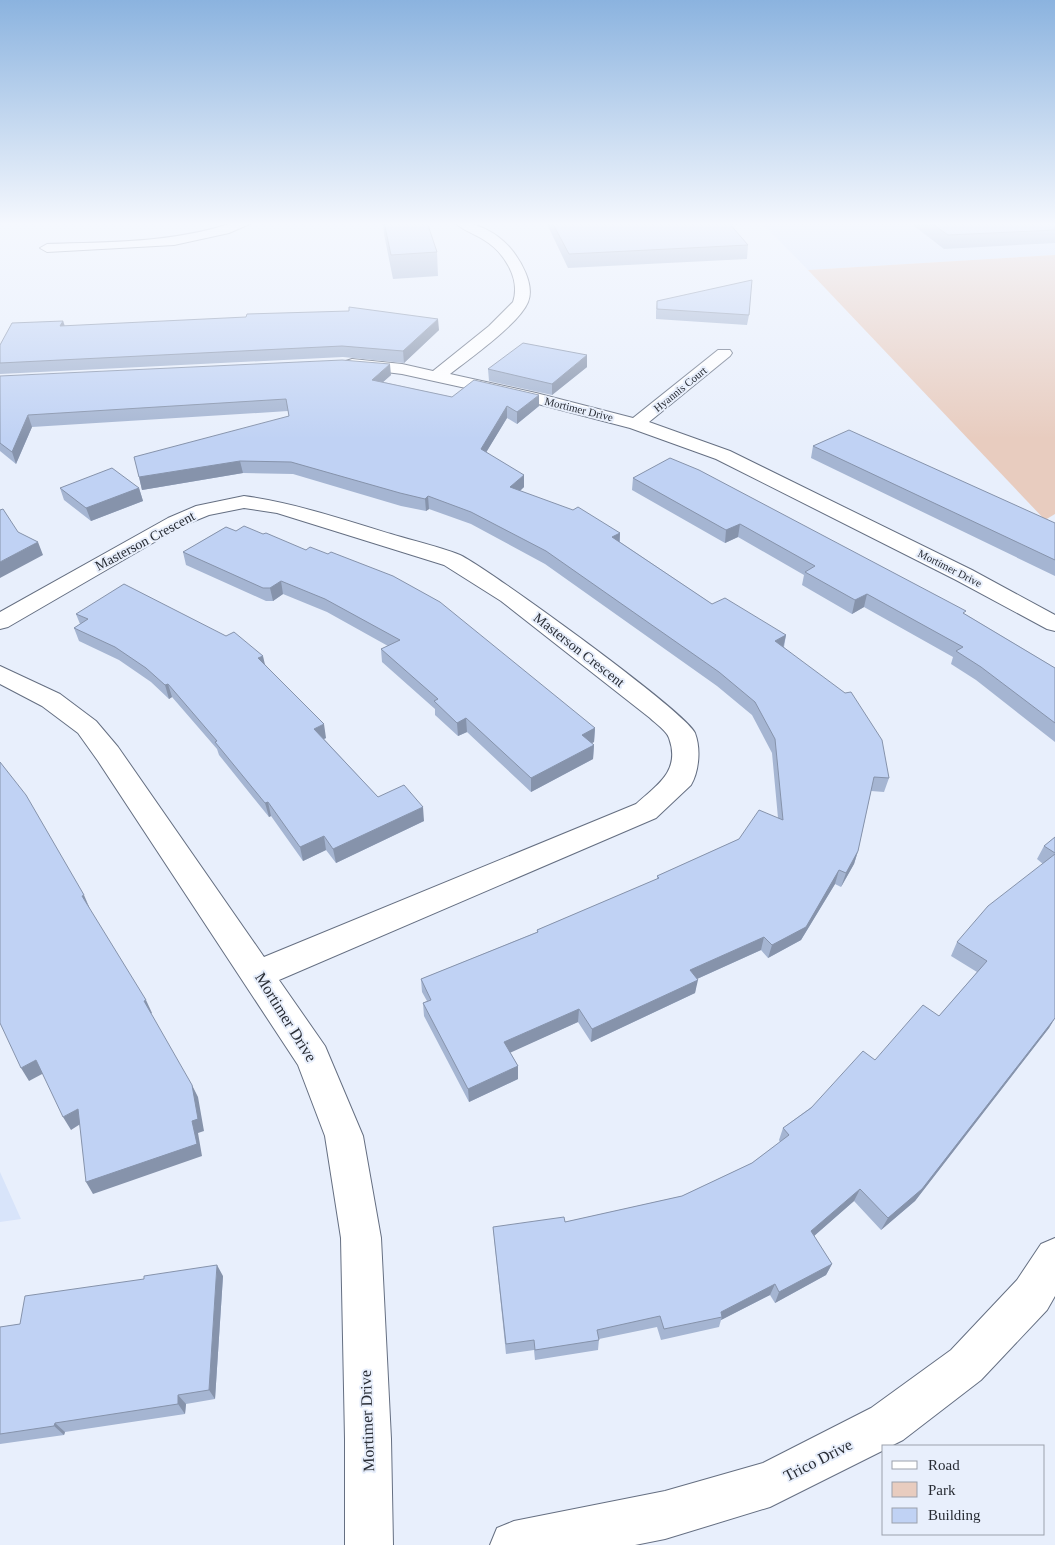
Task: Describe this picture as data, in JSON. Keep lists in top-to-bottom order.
{
  "streets": {
    "street": [
      "Hyannis Court",
      "Mortimer Drive",
      "Masterson Crescent",
      "Trico Drive"
    ]
  },
  "crossings": [
    ["Hyannis Court", "Mortimer Drive"],
    ["Mortimer Drive", "Masterson Crescent"]
  ],
  "legend": ["Road", "Park", "Building"]
}
